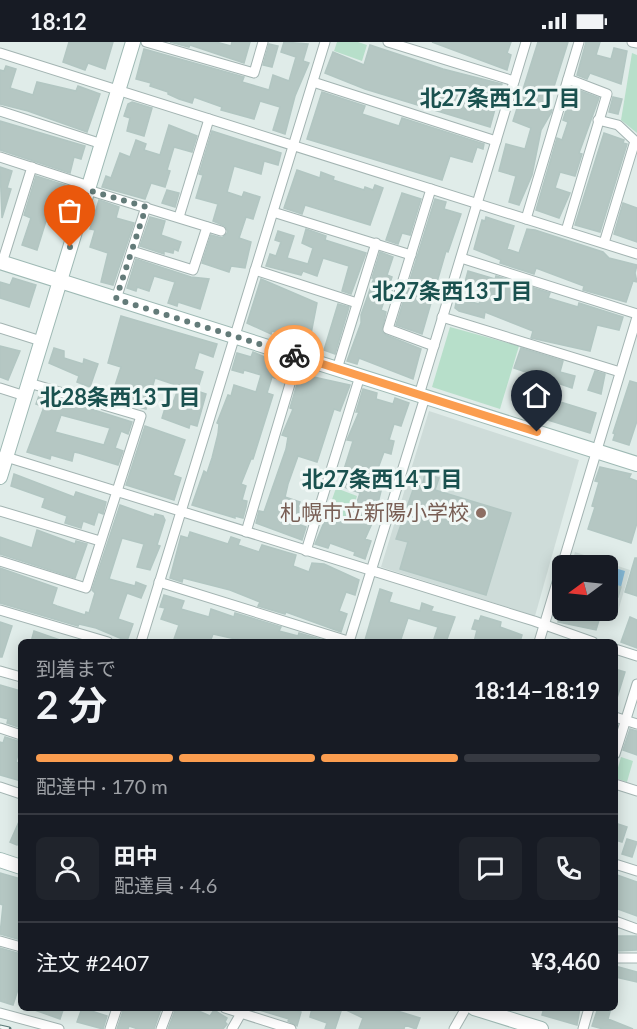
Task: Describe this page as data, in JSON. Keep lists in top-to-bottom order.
{
  "districts": [
    "北27条西12丁目",
    "北27条西13丁目",
    "北28条西13丁目",
    "北27条西14丁目"
  ],
  "places": ["札幌市立新陽小学校"],
  "north": "left",
  "page": {
    "status": "18:12",
    "heading": ["2 分", "到着まで", "18:14–18:19"],
    "panel": [
      "田中",
      "配達員 · 4.6",
      "注文 #2407",
      "¥3,460"
    ],
    "bar": "配達中 · 170 m"
  }
}
